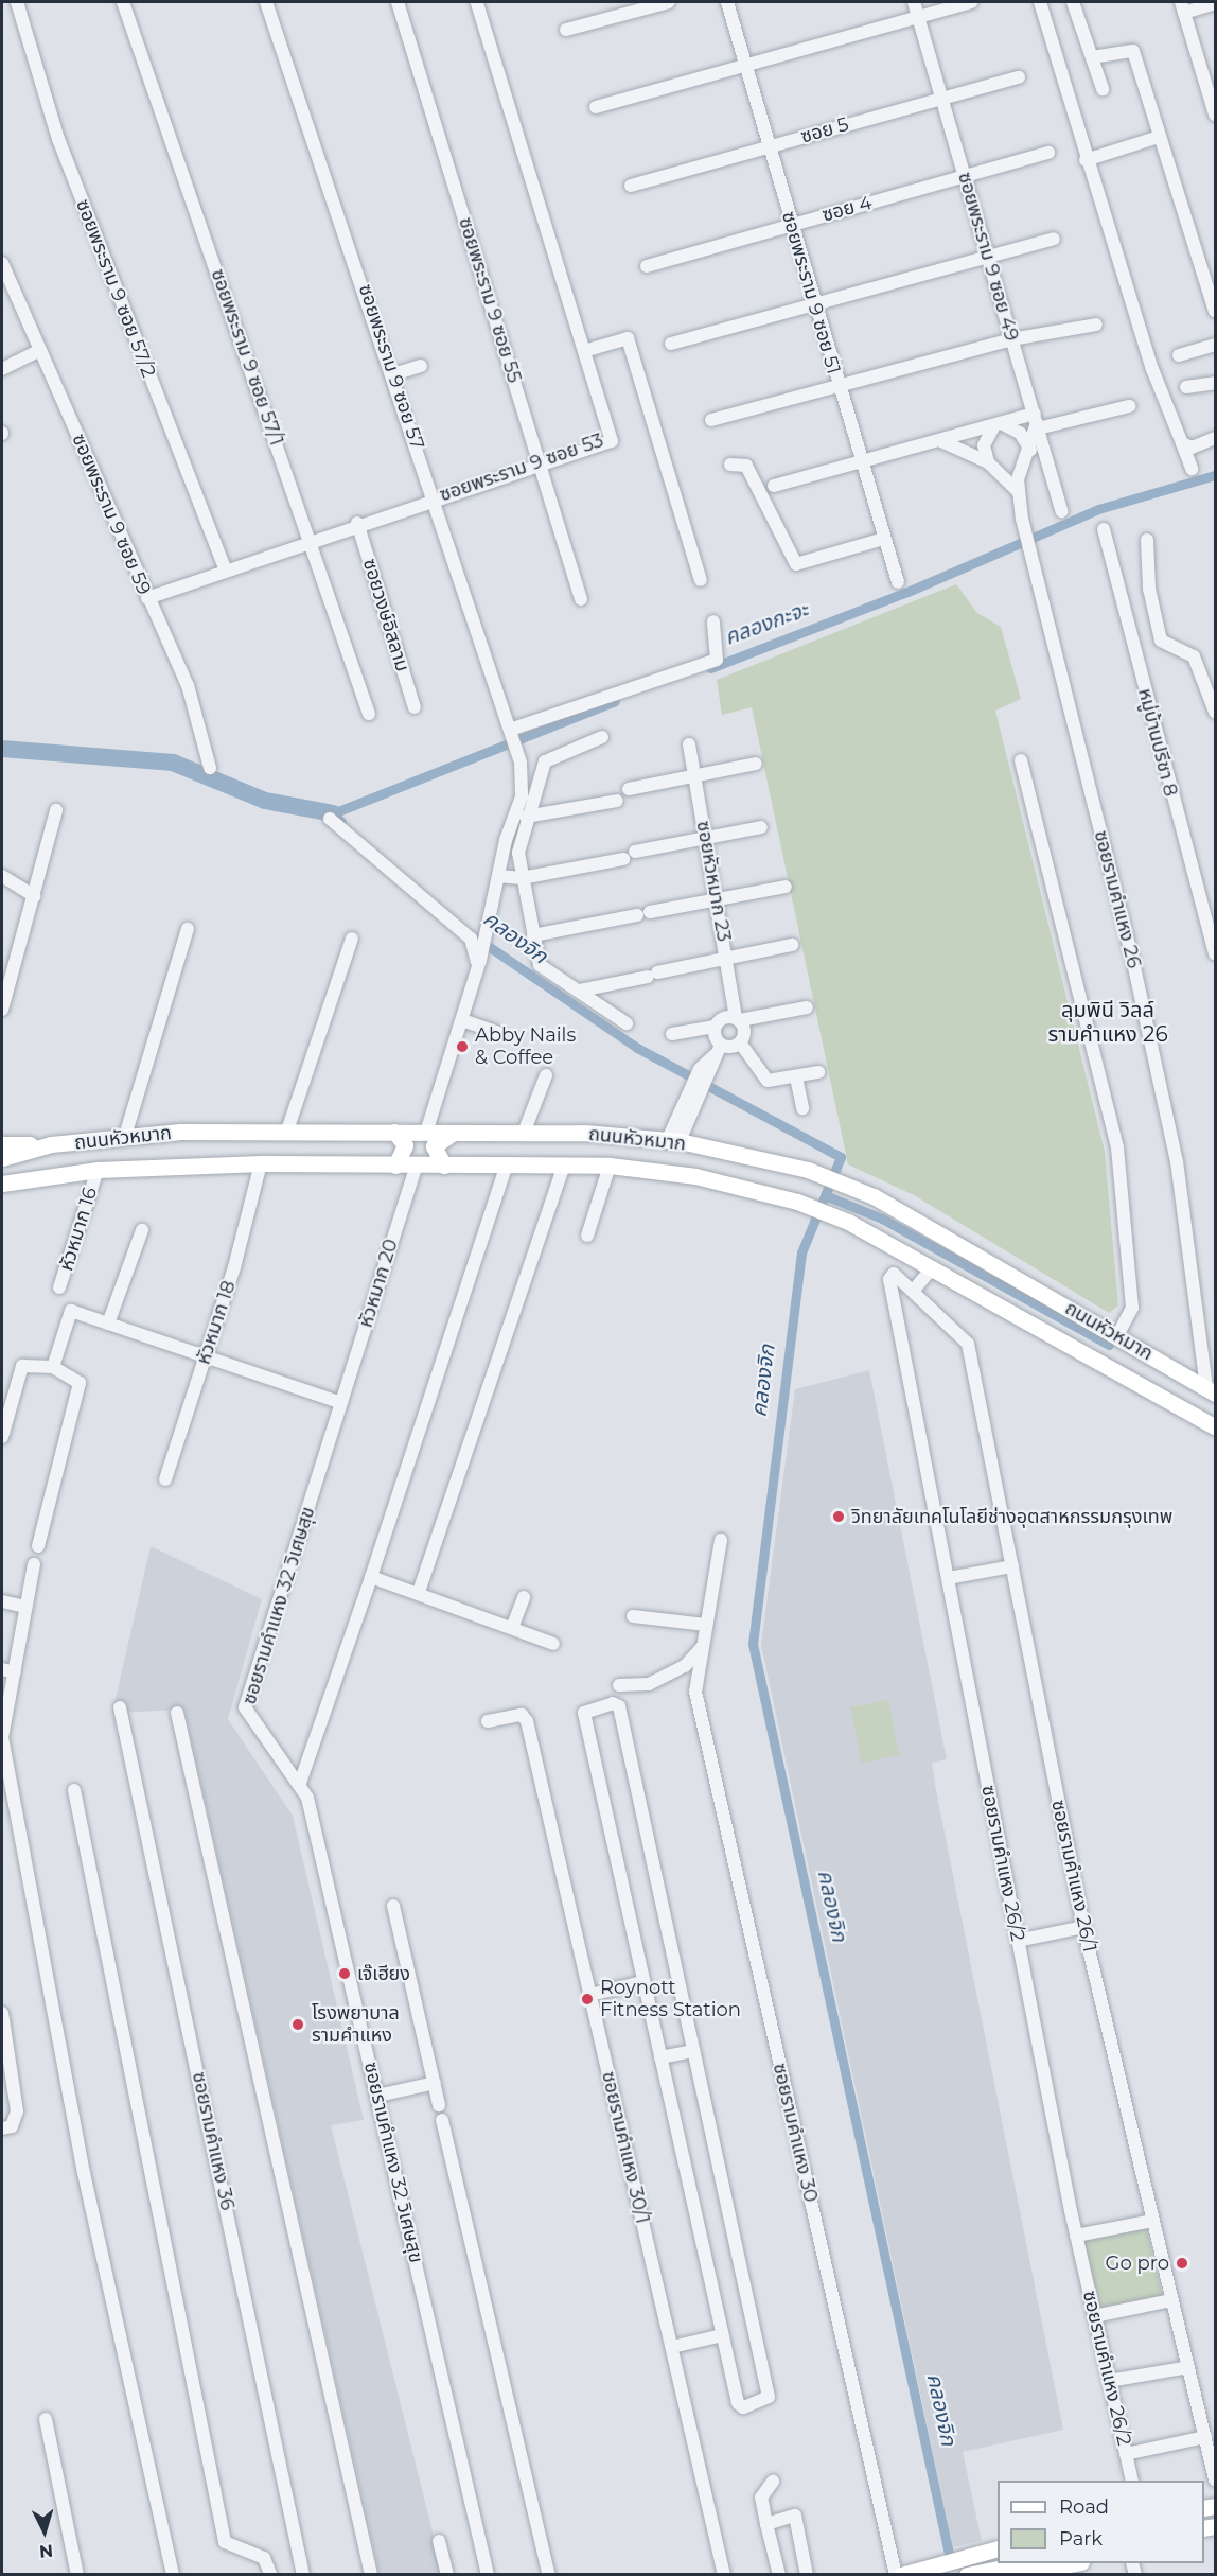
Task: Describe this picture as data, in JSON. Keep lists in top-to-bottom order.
{
  "streets": {
    "main road": ["ถนนหัวหมาก"],
    "street": [
      "ซอย 5",
      "ซอย 4",
      "ซอยพระราม 9 ซอย 49",
      "ซอยพระราม 9 ซอย 57/2",
      "ซอยพระราม 9 ซอย 51",
      "ซอยพระราม 9 ซอย 55",
      "ซอยพระราม 9 ซอย 57/1",
      "ซอยพระราม 9 ซอย 57",
      "ซอยพระราม 9 ซอย 53",
      "ซอยพระราม 9 ซอย 59",
      "ซอยวงษ์อิสลาม",
      "หมู่บ้านปรีชา 8",
      "ซอยหัวหมาก 23",
      "ซอยรามคำแหง 26",
      "หัวหมาก 16",
      "หัวหมาก 20",
      "หัวหมาก 18",
      "ซอยรามคำแหง 32 วิเศษสุข",
      "ซอยรามคำแหง 26/2",
      "ซอยรามคำแหง 26/1",
      "ซอยรามคำแหง 30",
      "ซอยรามคำแหง 36",
      "ซอยรามคำแหง 30/1"
    ]
  },
  "crossings": [
    ["ซอย 5", "ซอยพระราม 9 ซอย 49"],
    ["ซอย 5", "ซอยพระราม 9 ซอย 51"],
    ["ซอย 4", "ซอยพระราม 9 ซอย 49"],
    ["ซอย 4", "ซอยพระราม 9 ซอย 51"],
    ["ซอยพระราม 9 ซอย 57/2", "ซอยพระราม 9 ซอย 53"],
    ["ซอยพระราม 9 ซอย 55", "ซอยพระราม 9 ซอย 53"],
    ["ซอยพระราม 9 ซอย 57/1", "ซอยพระราม 9 ซอย 53"],
    ["ซอยพระราม 9 ซอย 57", "ซอยพระราม 9 ซอย 53"],
    ["ซอยพระราม 9 ซอย 57", "ถนนหัวหมาก"],
    ["ซอยพระราม 9 ซอย 53", "ซอยพระราม 9 ซอย 59"],
    ["ซอยพระราม 9 ซอย 53", "ซอยวงษ์อิสลาม"],
    ["ซอยรามคำแหง 26", "ถนนหัวหมาก"],
    ["ถนนหัวหมาก", "หัวหมาก 16"],
    ["ถนนหัวหมาก", "หัวหมาก 20"],
    ["ถนนหัวหมาก", "หัวหมาก 18"],
    ["หัวหมาก 20", "ซอยรามคำแหง 32 วิเศษสุข"],
    ["ซอยรามคำแหง 26/2", "ซอยรามคำแหง 26/1"]
  ],
  "districts": ["ลุมพินี วิลล์ รามคำแหง 26"],
  "water": ["คลองกะจะ", "คลองจิก"],
  "places": [
    "Abby Nails & Coffee",
    "วิทยาลัยเทคโนโลยีช่างอุตสาหกรรมกรุงเทพ",
    "เจ๊เฮียง",
    "Roynott Fitness Station",
    "โรงพยาบาล รามคำแหง",
    "Go pro"
  ],
  "legend": ["Road", "Park"],
  "north": "bottom"
}
